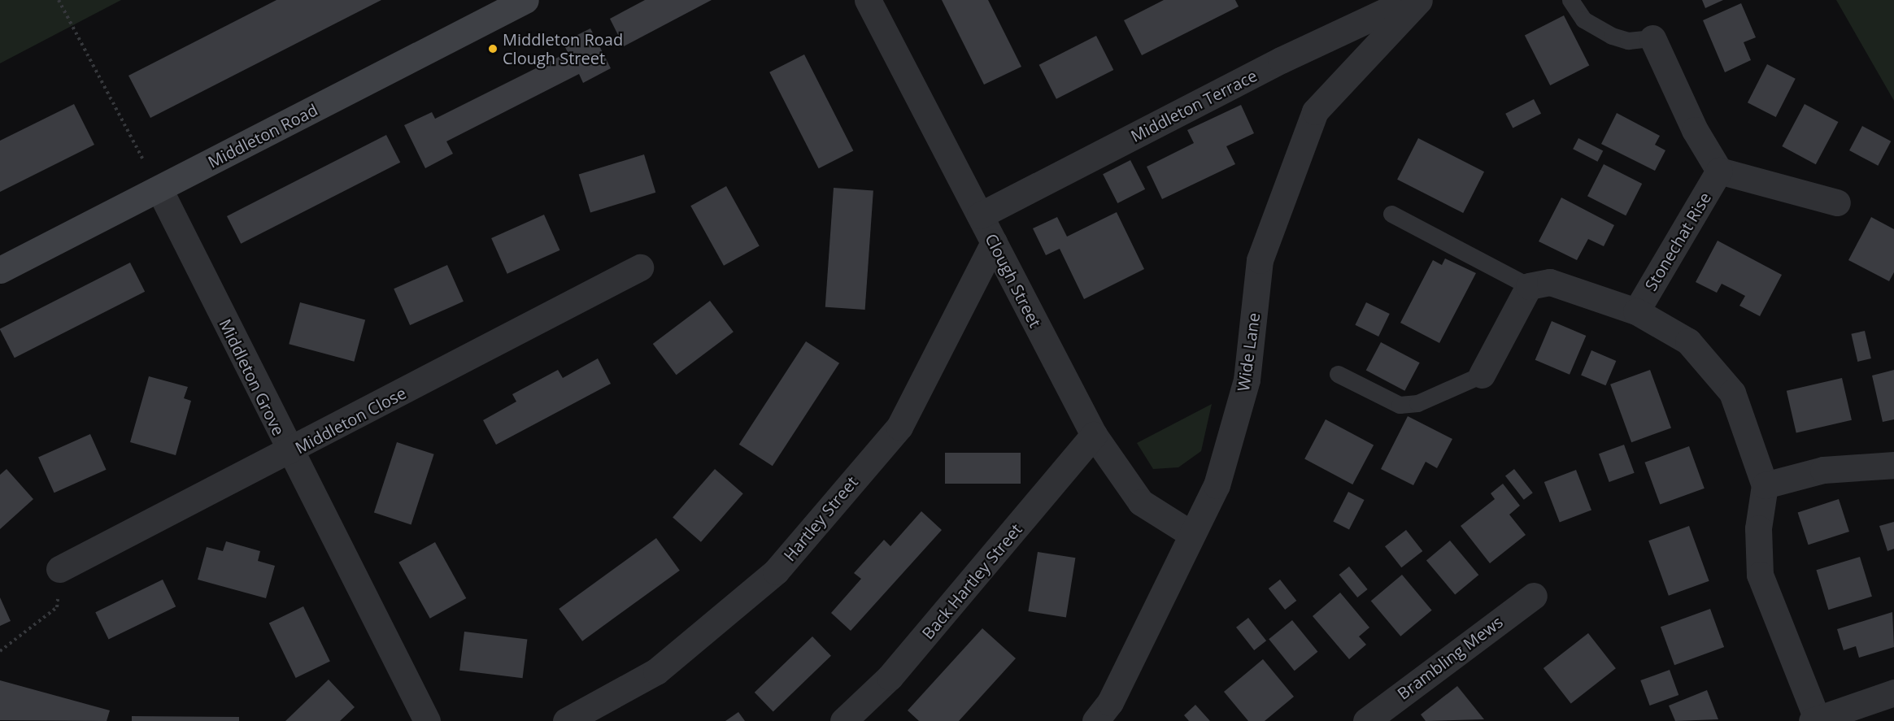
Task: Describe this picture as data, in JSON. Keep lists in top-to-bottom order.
{
  "streets": {
    "main road": ["Middleton Road"],
    "street": [
      "Middleton Terrace",
      "Stonechat Rise",
      "Clough Street",
      "Wide Lane",
      "Middleton Grove",
      "Middleton Close",
      "Hartley Street",
      "Back Hartley Street",
      "Brambling Mews"
    ]
  },
  "crossings": [
    ["Middleton Terrace", "Clough Street"],
    ["Middleton Road", "Middleton Grove"],
    ["Clough Street", "Wide Lane"],
    ["Clough Street", "Hartley Street"],
    ["Clough Street", "Back Hartley Street"],
    ["Middleton Grove", "Middleton Close"]
  ],
  "places": ["Middleton Road Clough Street"]
}
